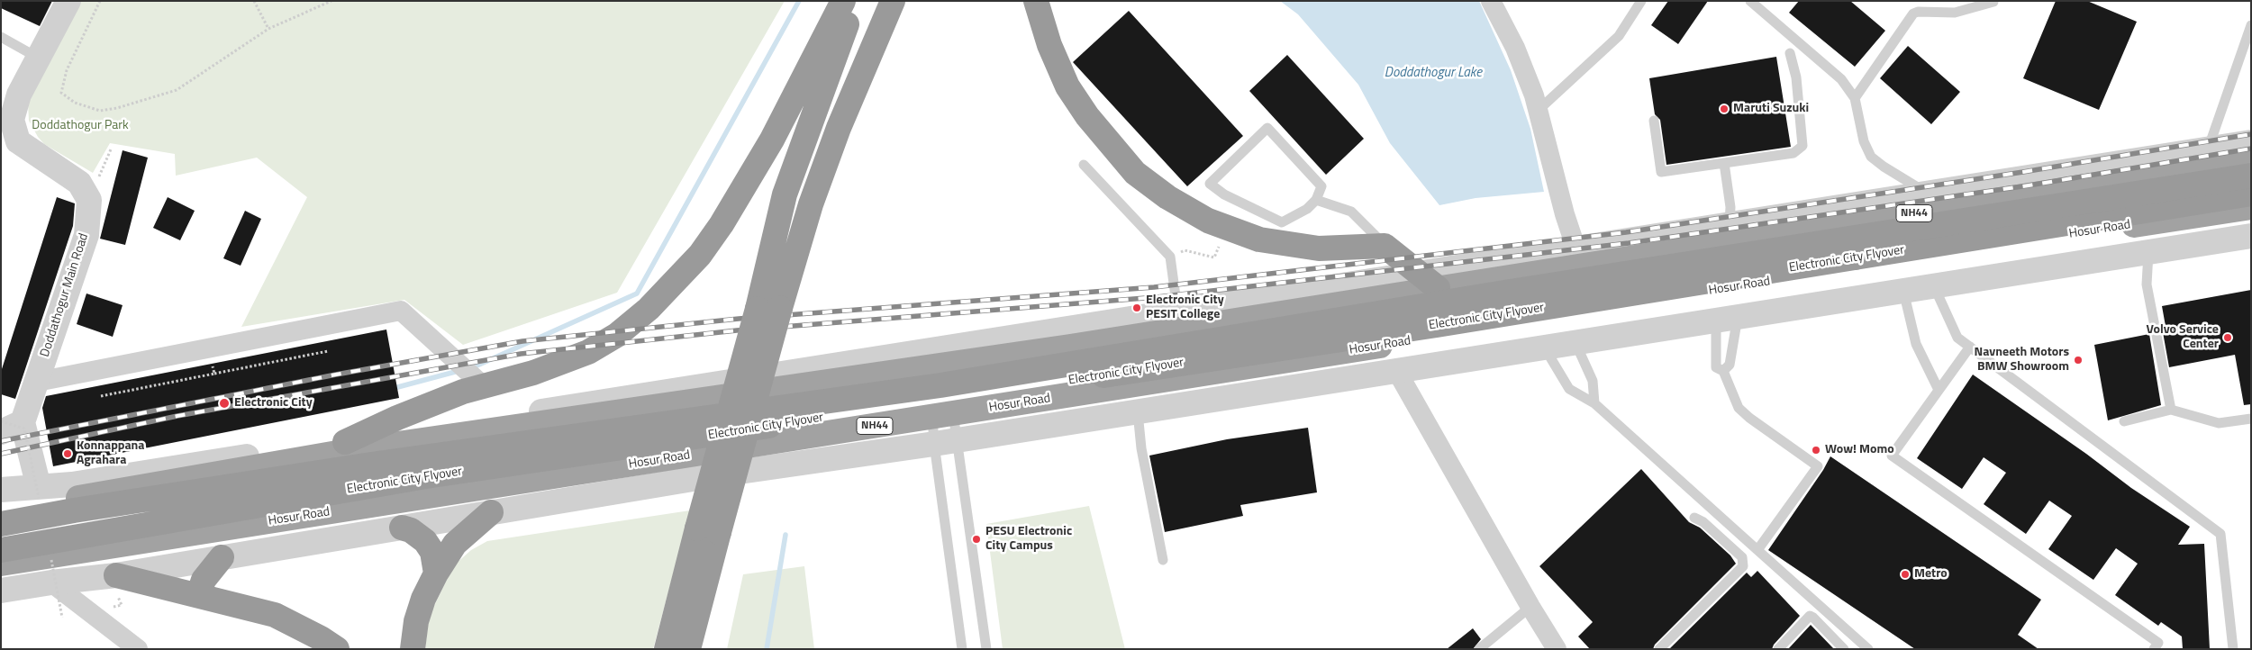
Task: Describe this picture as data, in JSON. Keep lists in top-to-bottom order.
{
  "streets": {
    "highway": ["NH44", "Hosur Road", "Electronic City Flyover"],
    "street": ["Doddathogur Main Road"]
  },
  "crossings": [
    ["NH44", "Electronic City Flyover"],
    ["Hosur Road", "Electronic City Flyover"]
  ],
  "water": ["Doddathogur Lake"],
  "parks": ["Doddathogur Park"],
  "places": [
    "Maruti Suzuki",
    "Electronic City PESIT College",
    "Volvo Service Center",
    "Navneeth Motors BMW Showroom",
    "Electronic City",
    "Wow! Momo",
    "Konnappana Agrahara",
    "PESU Electronic City Campus",
    "Metro"
  ]
}
